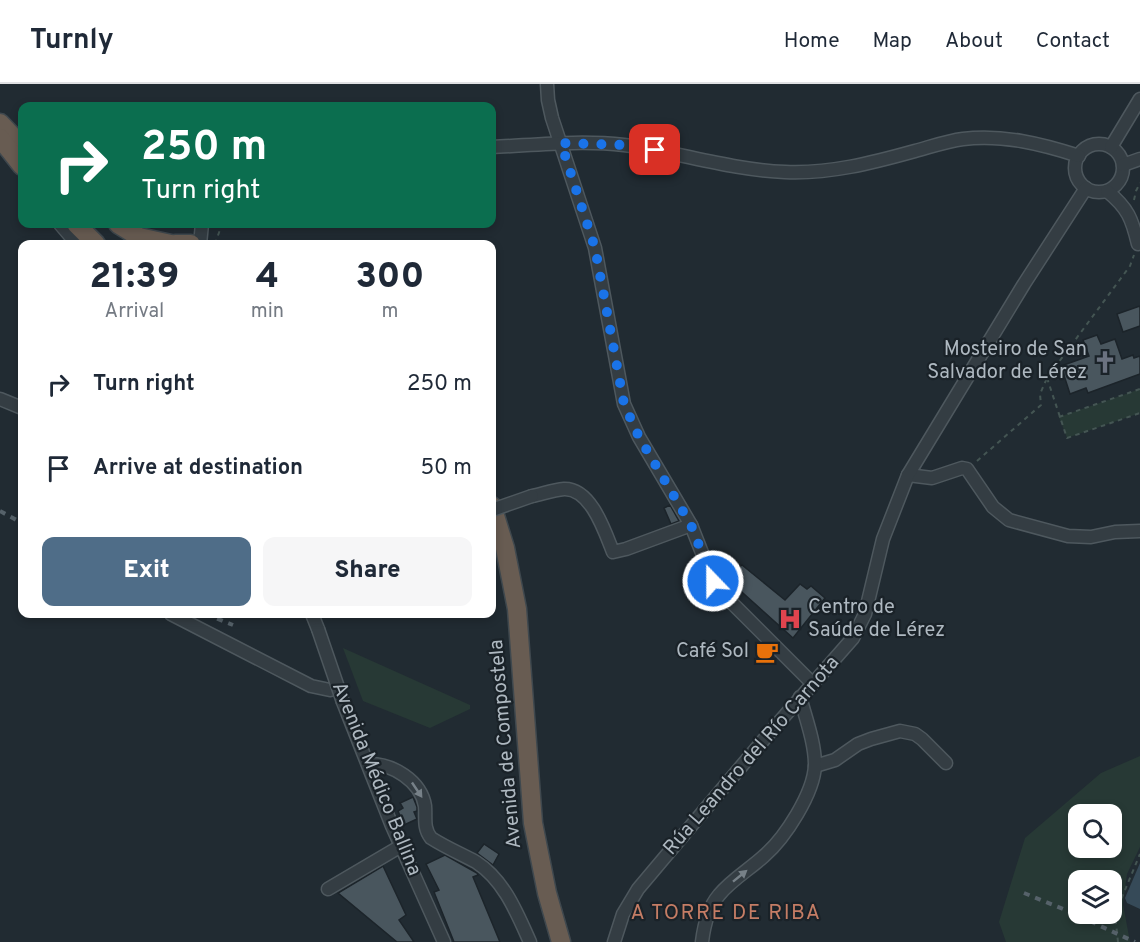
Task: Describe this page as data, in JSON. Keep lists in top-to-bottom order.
{
  "streets": {
    "highway": ["Avenida de Compostela"],
    "street": ["Rúa Leandro del Río Carnota", "Avenida Médico Ballina"]
  },
  "districts": ["A TORRE DE RIBA"],
  "places": {
    "church": ["Mosteiro de San Salvador de Lérez"],
    "hospital": ["Centro de Saúde de Lérez"],
    "cafe": ["Café Sol"]
  },
  "page": {
    "header": "Turnly",
    "nav": [
      "Home",
      "Map",
      "About",
      "Contact"
    ],
    "turn": ["250 m", "Turn right"],
    "eta": [
      "21:39",
      "Arrival",
      "4",
      "min",
      "300",
      "m"
    ],
    "list": [
      {
        "name": "Turn right",
        "value": "250 m"
      },
      {
        "name": "Arrive at destination",
        "value": "50 m"
      }
    ],
    "buttons": ["Exit", "Share"]
  }
}
